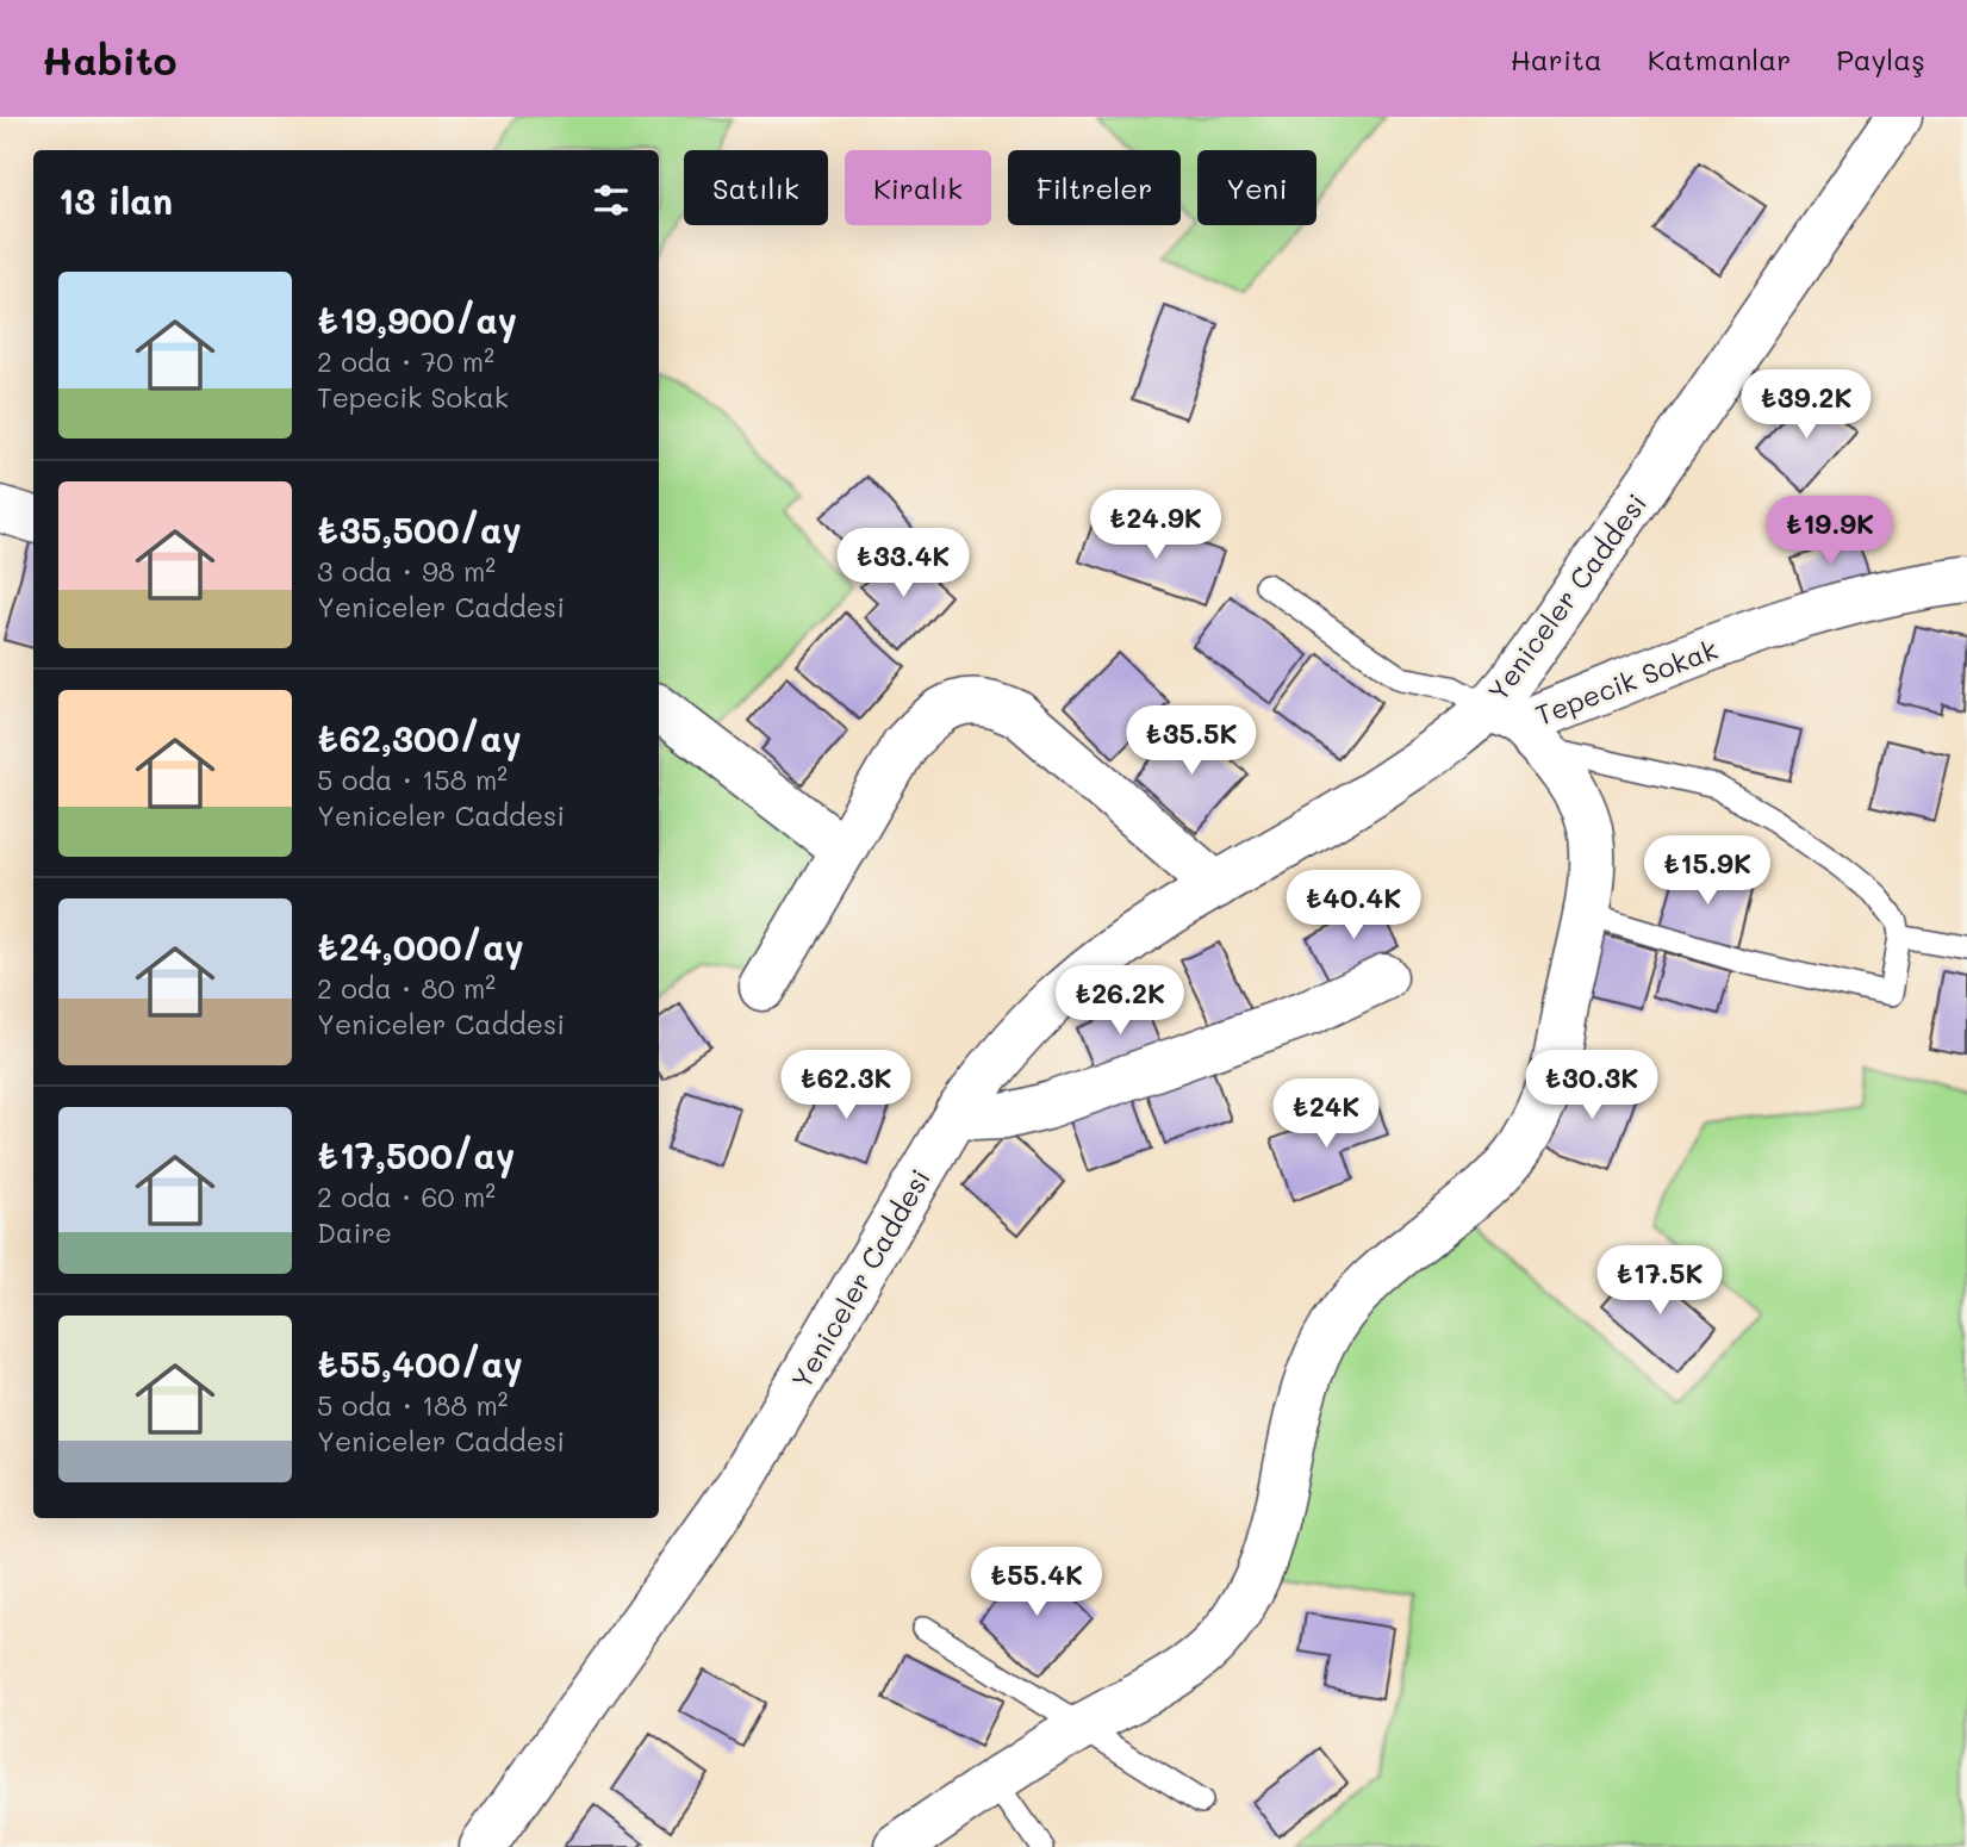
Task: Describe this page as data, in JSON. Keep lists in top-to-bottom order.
{
  "streets": {
    "street": ["Yeniceler Caddesi", "Tepecik Sokak"]
  },
  "crossings": [
    ["Yeniceler Caddesi", "Tepecik Sokak"]
  ],
  "page": {
    "header": "Habito",
    "nav": ["Harita", "Katmanlar", "Paylaş"],
    "chip": [
      "Satılık",
      "Kiralık",
      "Filtreler",
      "Yeni"
    ],
    "heading": "13 ilan",
    "list": [
      {
        "name": "₺19,900/ay",
        "note": "2 oda · 70 m² · Tepecik Sokak"
      },
      {
        "name": "₺35,500/ay",
        "note": "3 oda · 98 m² · Yeniceler Caddesi"
      },
      {
        "name": "₺62,300/ay",
        "note": "5 oda · 158 m² · Yeniceler Caddesi"
      },
      {
        "name": "₺24,000/ay",
        "note": "2 oda · 80 m² · Yeniceler Caddesi"
      },
      {
        "name": "₺17,500/ay",
        "note": "2 oda · 60 m² · Daire"
      },
      {
        "name": "₺55,400/ay",
        "note": "5 oda · 188 m² · Yeniceler Caddesi"
      }
    ],
    "price": [
      "₺39.2K",
      "₺24.9K",
      "₺19.9K",
      "₺33.4K",
      "₺35.5K",
      "₺15.9K",
      "₺40.4K",
      "₺26.2K",
      "₺62.3K",
      "₺30.3K",
      "₺24K",
      "₺17.5K",
      "₺55.4K"
    ]
  }
}
